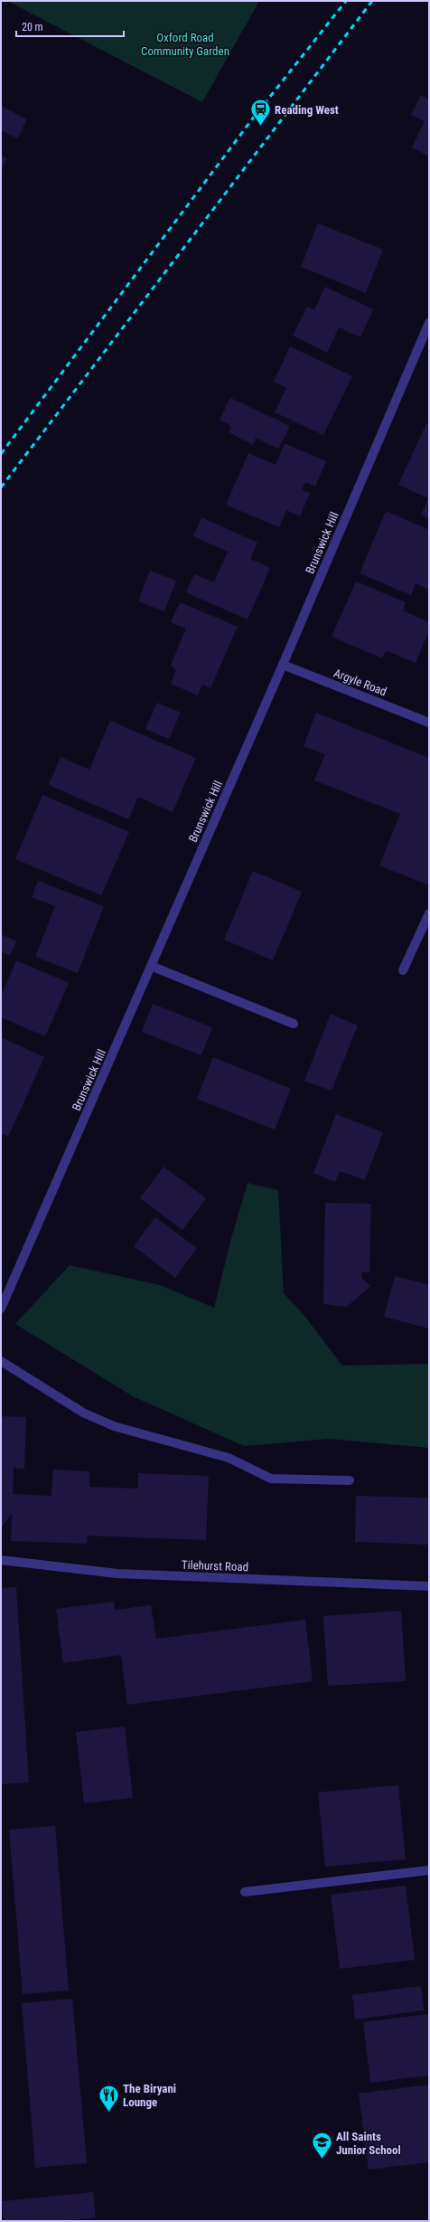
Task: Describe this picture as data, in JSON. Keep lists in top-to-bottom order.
{
  "streets": {
    "street": ["Brunswick Hill", "Argyle Road", "Tilehurst Road"]
  },
  "crossings": [
    ["Brunswick Hill", "Argyle Road"]
  ],
  "parks": ["Oxford Road Community Garden"],
  "places": {
    "station": ["Reading West"],
    "restaurant": ["The Biryani Lounge"],
    "school or university": ["All Saints Junior School"]
  },
  "scale_bar": "20 m"
}
